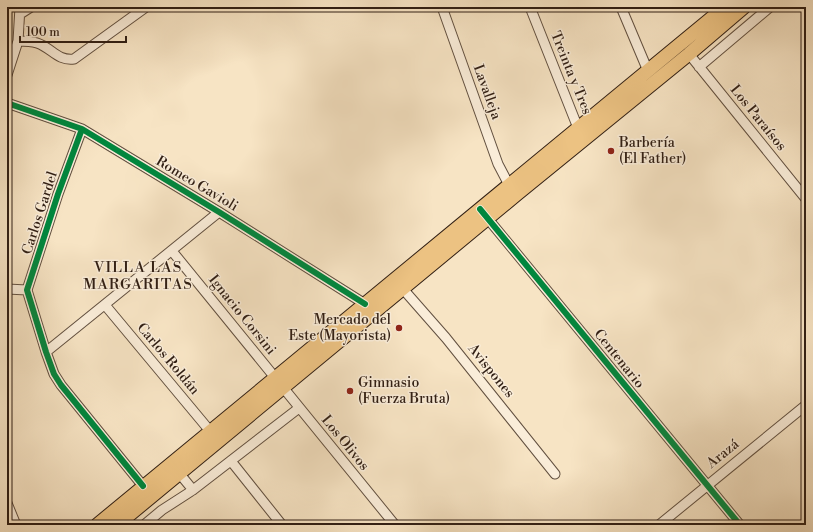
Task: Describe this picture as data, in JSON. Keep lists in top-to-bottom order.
{
  "streets": {
    "street": [
      "Treinta y Tres",
      "Lavalleja",
      "Los Paraísos",
      "Romeo Gavioli",
      "Carlos Gardel",
      "Ignacio Corsini",
      "Carlos Roldán",
      "Centenario",
      "Avispones",
      "Los Olivos",
      "Arazá"
    ]
  },
  "crossings": [
    ["Romeo Gavioli", "Carlos Gardel"],
    ["Ignacio Corsini", "Los Olivos"],
    ["Centenario", "Arazá"]
  ],
  "districts": ["VILLA LAS MARGARITAS"],
  "places": ["Barbería (El Father)", "Mercado del Este (Mayorista)", "Gimnasio (Fuerza Bruta)"],
  "scale_bar": "100 m"
}
